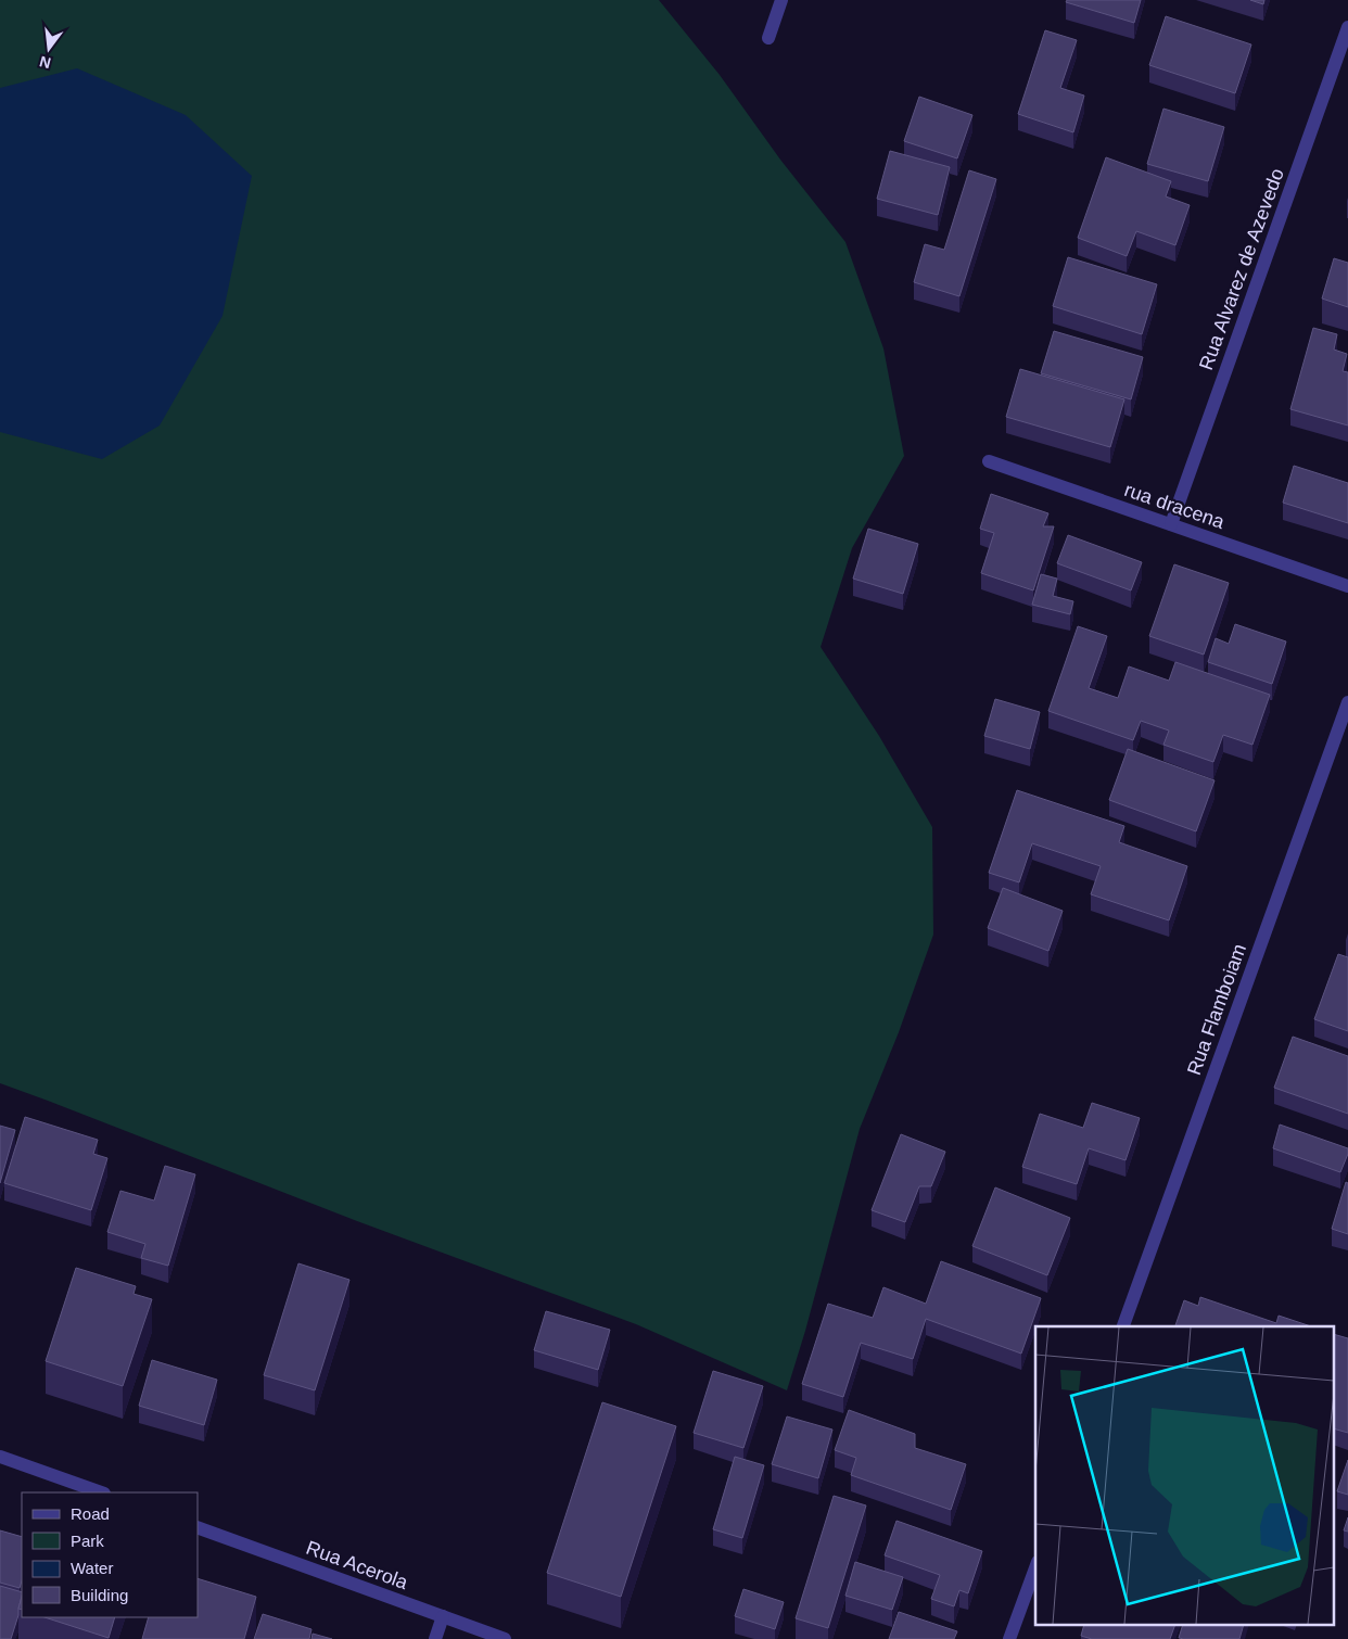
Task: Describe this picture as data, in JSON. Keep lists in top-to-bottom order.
{
  "streets": {
    "street": [
      "Rua Alvarez de Azevedo",
      "rua dracena",
      "Rua Flamboiam",
      "Rua Acerola"
    ]
  },
  "crossings": [
    ["Rua Alvarez de Azevedo", "rua dracena"]
  ],
  "legend": [
    "Road",
    "Park",
    "Water",
    "Building"
  ],
  "north": "bottom"
}
